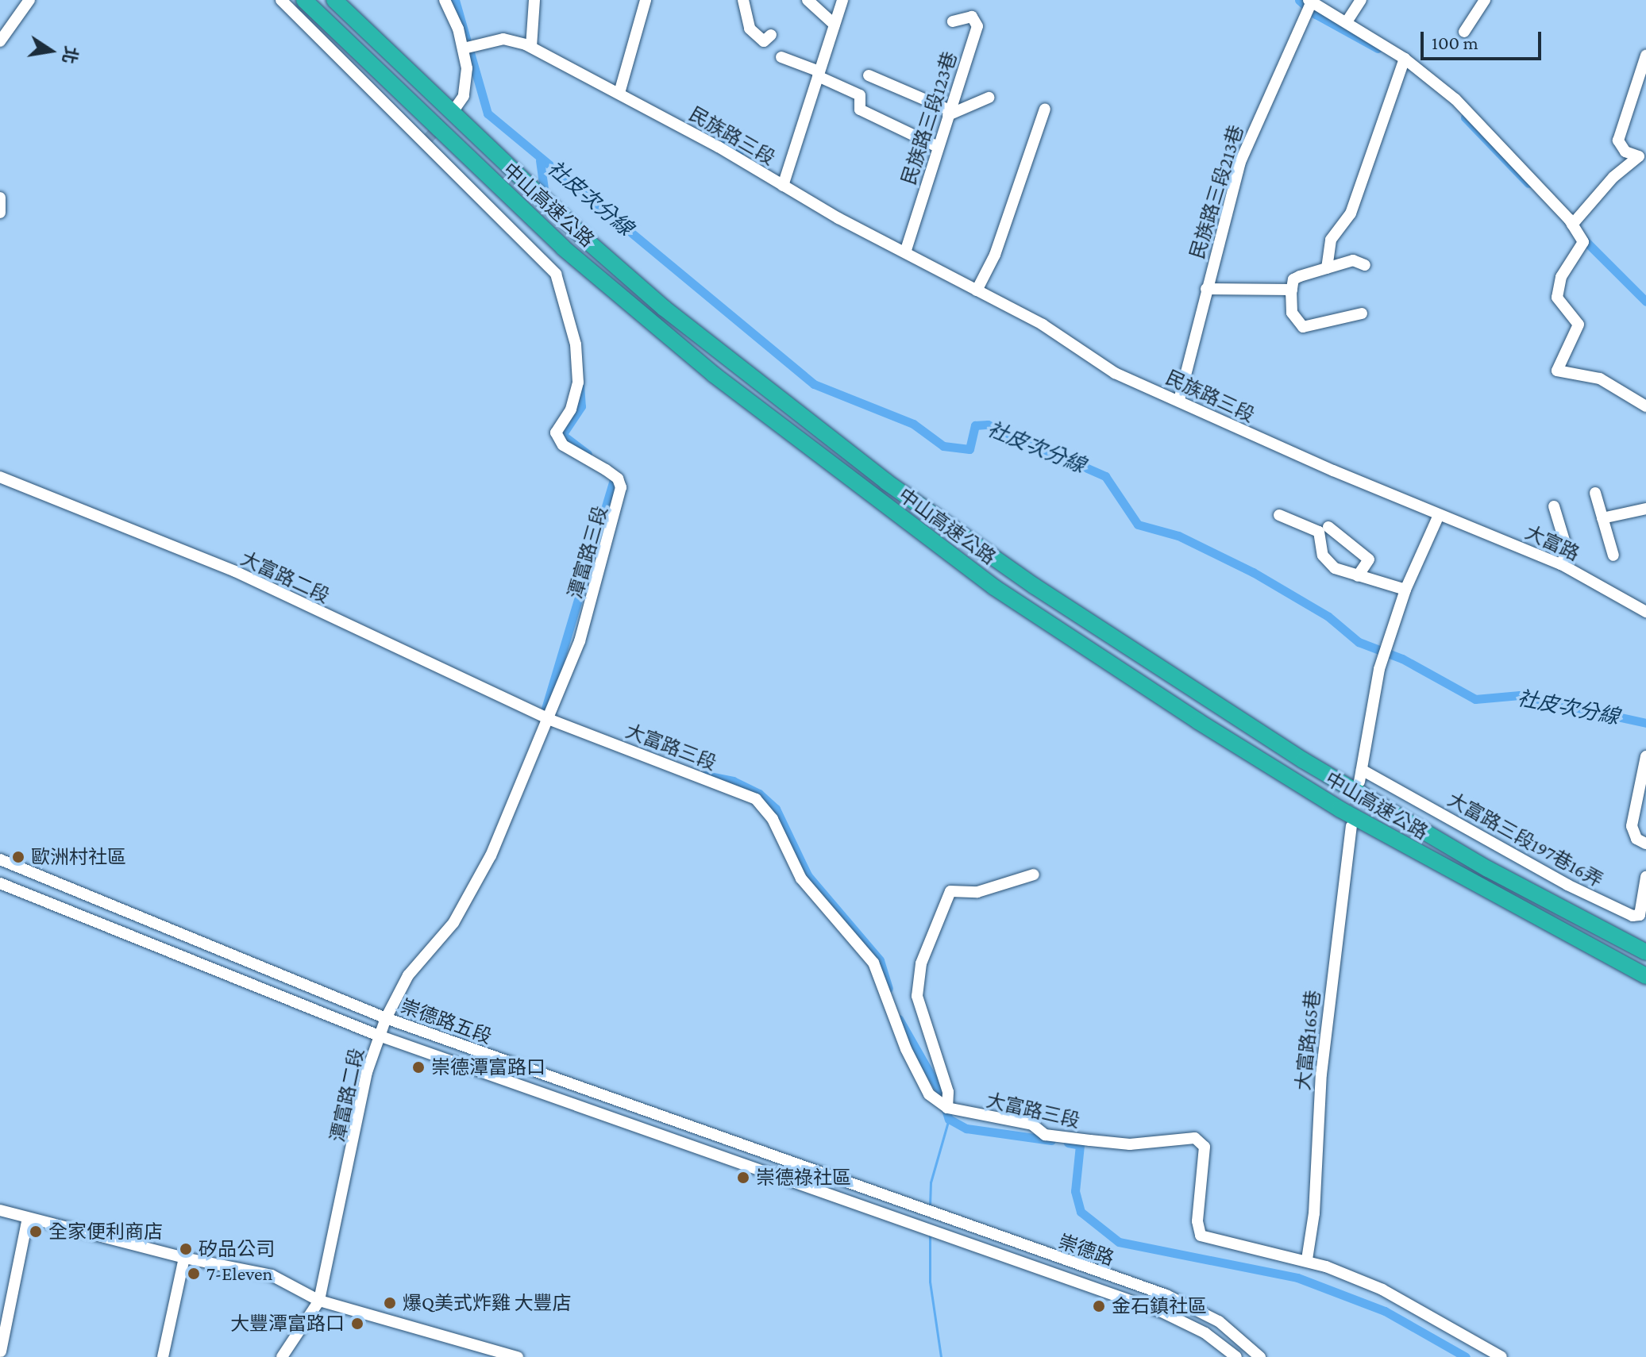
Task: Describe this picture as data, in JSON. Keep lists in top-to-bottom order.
{
  "streets": {
    "highway": ["中山高速公路"],
    "street": [
      "民族路三段123巷",
      "民族路三段",
      "民族路三段213巷",
      "大富路",
      "潭富路三段",
      "大富路二段",
      "大富路三段",
      "大富路三段197巷16弄",
      "崇德路五段",
      "大富路165巷",
      "潭富路二段",
      "崇德路"
    ]
  },
  "crossings": [
    ["民族路三段123巷", "民族路三段"],
    ["民族路三段", "民族路三段213巷"],
    ["民族路三段", "大富路"],
    ["潭富路三段", "大富路二段"],
    ["潭富路三段", "大富路三段"],
    ["潭富路三段", "潭富路二段"],
    ["大富路二段", "大富路三段"],
    ["大富路二段", "潭富路二段"],
    ["大富路三段", "大富路165巷"],
    ["大富路三段", "潭富路二段"],
    ["崇德路五段", "潭富路二段"],
    ["崇德路五段", "崇德路"]
  ],
  "water": ["社皮次分線"],
  "places": [
    "歐洲村社區",
    "崇德潭富路口",
    "崇德祿社區",
    "全家便利商店",
    "矽品公司",
    "7-Eleven",
    "爆Q美式炸雞 大豐店",
    "金石鎮社區",
    "大豐潭富路口"
  ],
  "scale_bar": "100 m",
  "north": "right"
}
